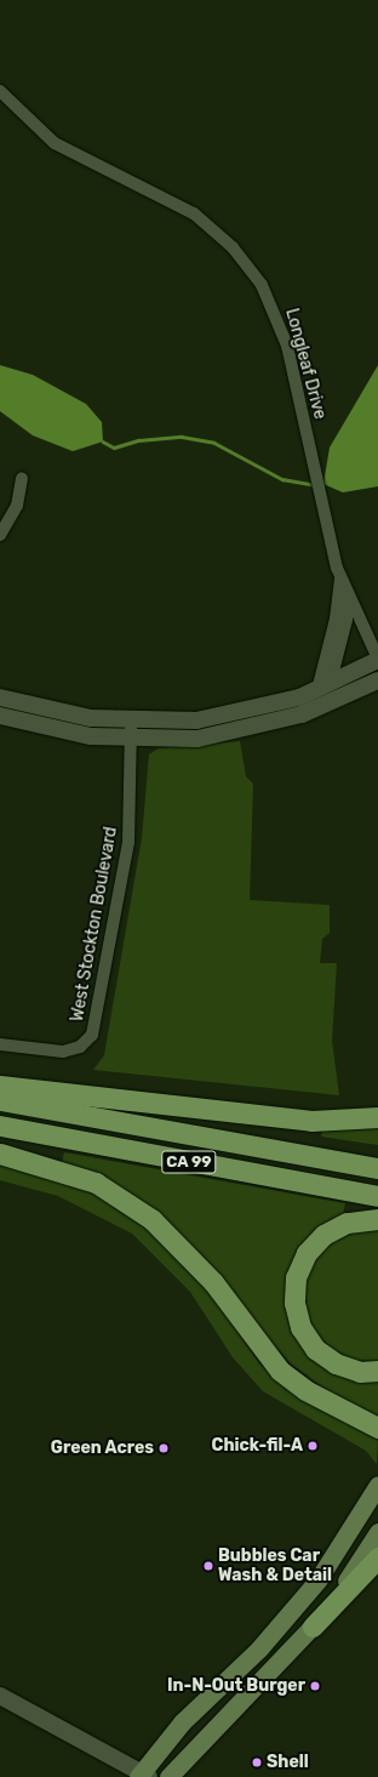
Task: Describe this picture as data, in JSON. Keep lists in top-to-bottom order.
{
  "streets": {
    "highway": ["CA 99"],
    "street": ["Longleaf Drive", "West Stockton Boulevard"]
  },
  "places": [
    "Chick-fil-A",
    "Green Acres",
    "Bubbles Car Wash & Detail",
    "In-N-Out Burger",
    "Shell"
  ]
}
